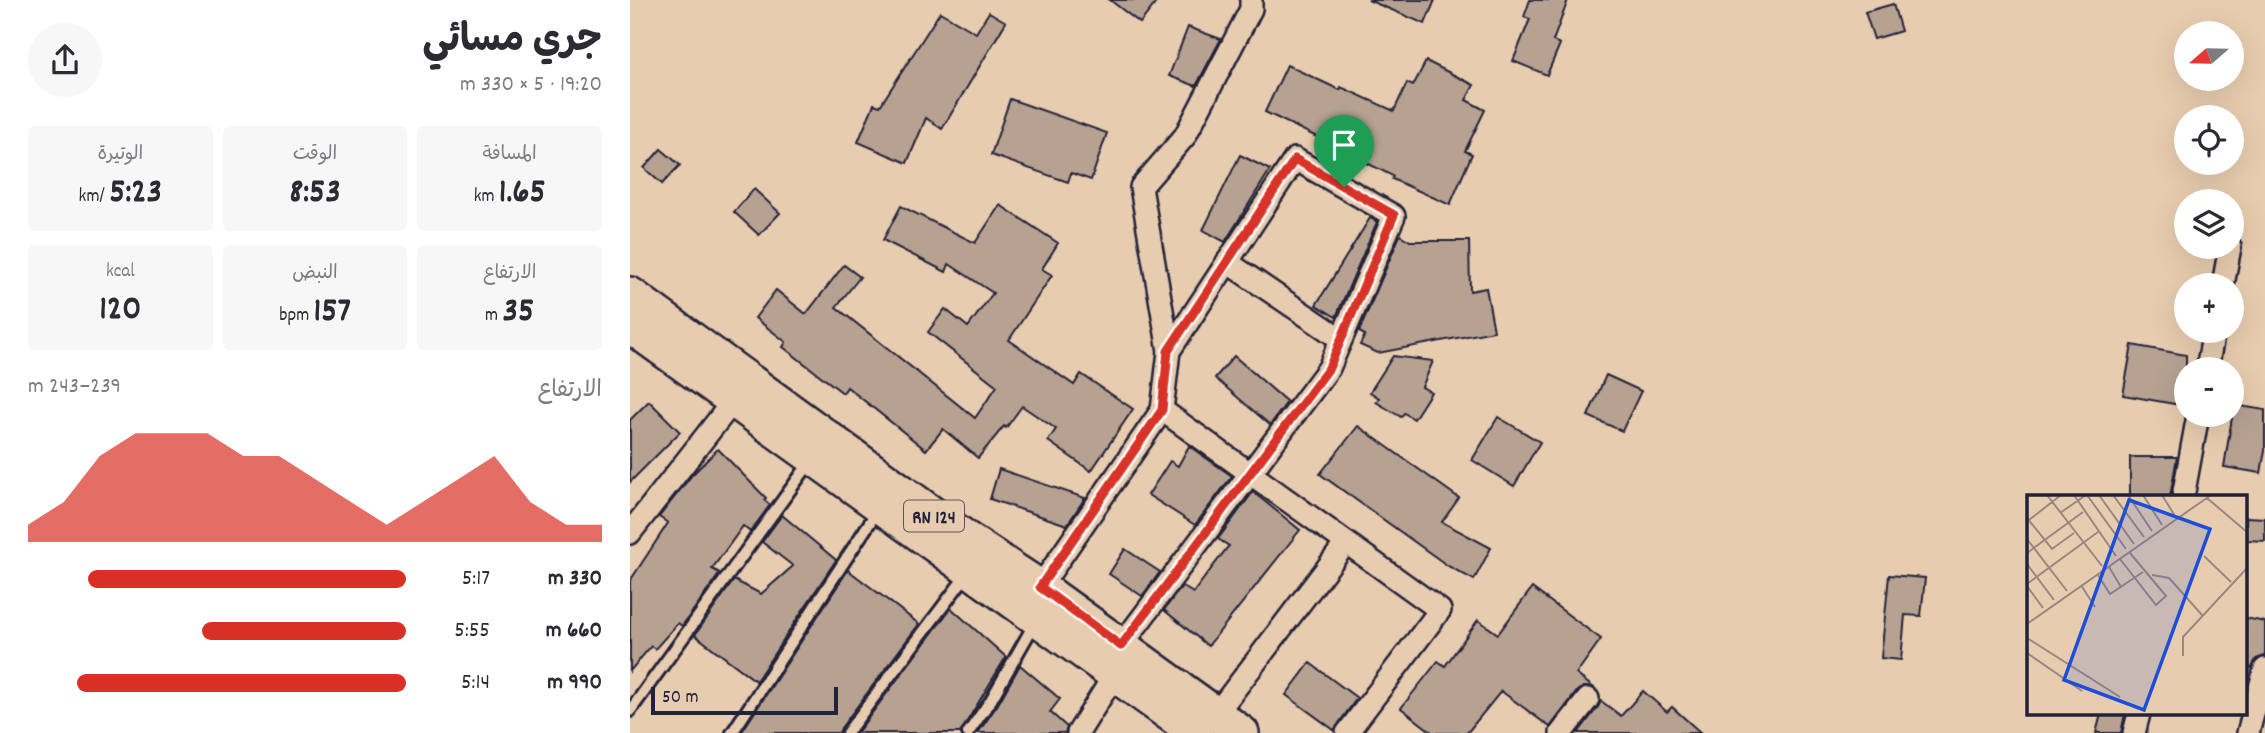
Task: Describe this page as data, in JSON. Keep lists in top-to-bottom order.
{
  "streets": {
    "main road": ["RN 124"]
  },
  "scale_bar": "50 m",
  "north": "left",
  "page": {
    "heading": ["جري مسائي", "19:20 · 5 × 330 m"],
    "map_buttons": ["+", "−"],
    "stats": [
      ["المسافة", "1.65 km"],
      ["الوقت", "8:53"],
      ["الوتيرة", "5:23 /km"],
      ["الارتفاع", "35 m"],
      ["النبض", "157 bpm"],
      ["kcal", "120"]
    ],
    "chart": ["الارتفاع", "239–243 m"],
    "list": [
      {
        "name": "330 m",
        "note": "5:17"
      },
      {
        "name": "660 m",
        "note": "5:55"
      },
      {
        "name": "990 m",
        "note": "5:14"
      }
    ],
    "scale": "50 m"
  }
}
